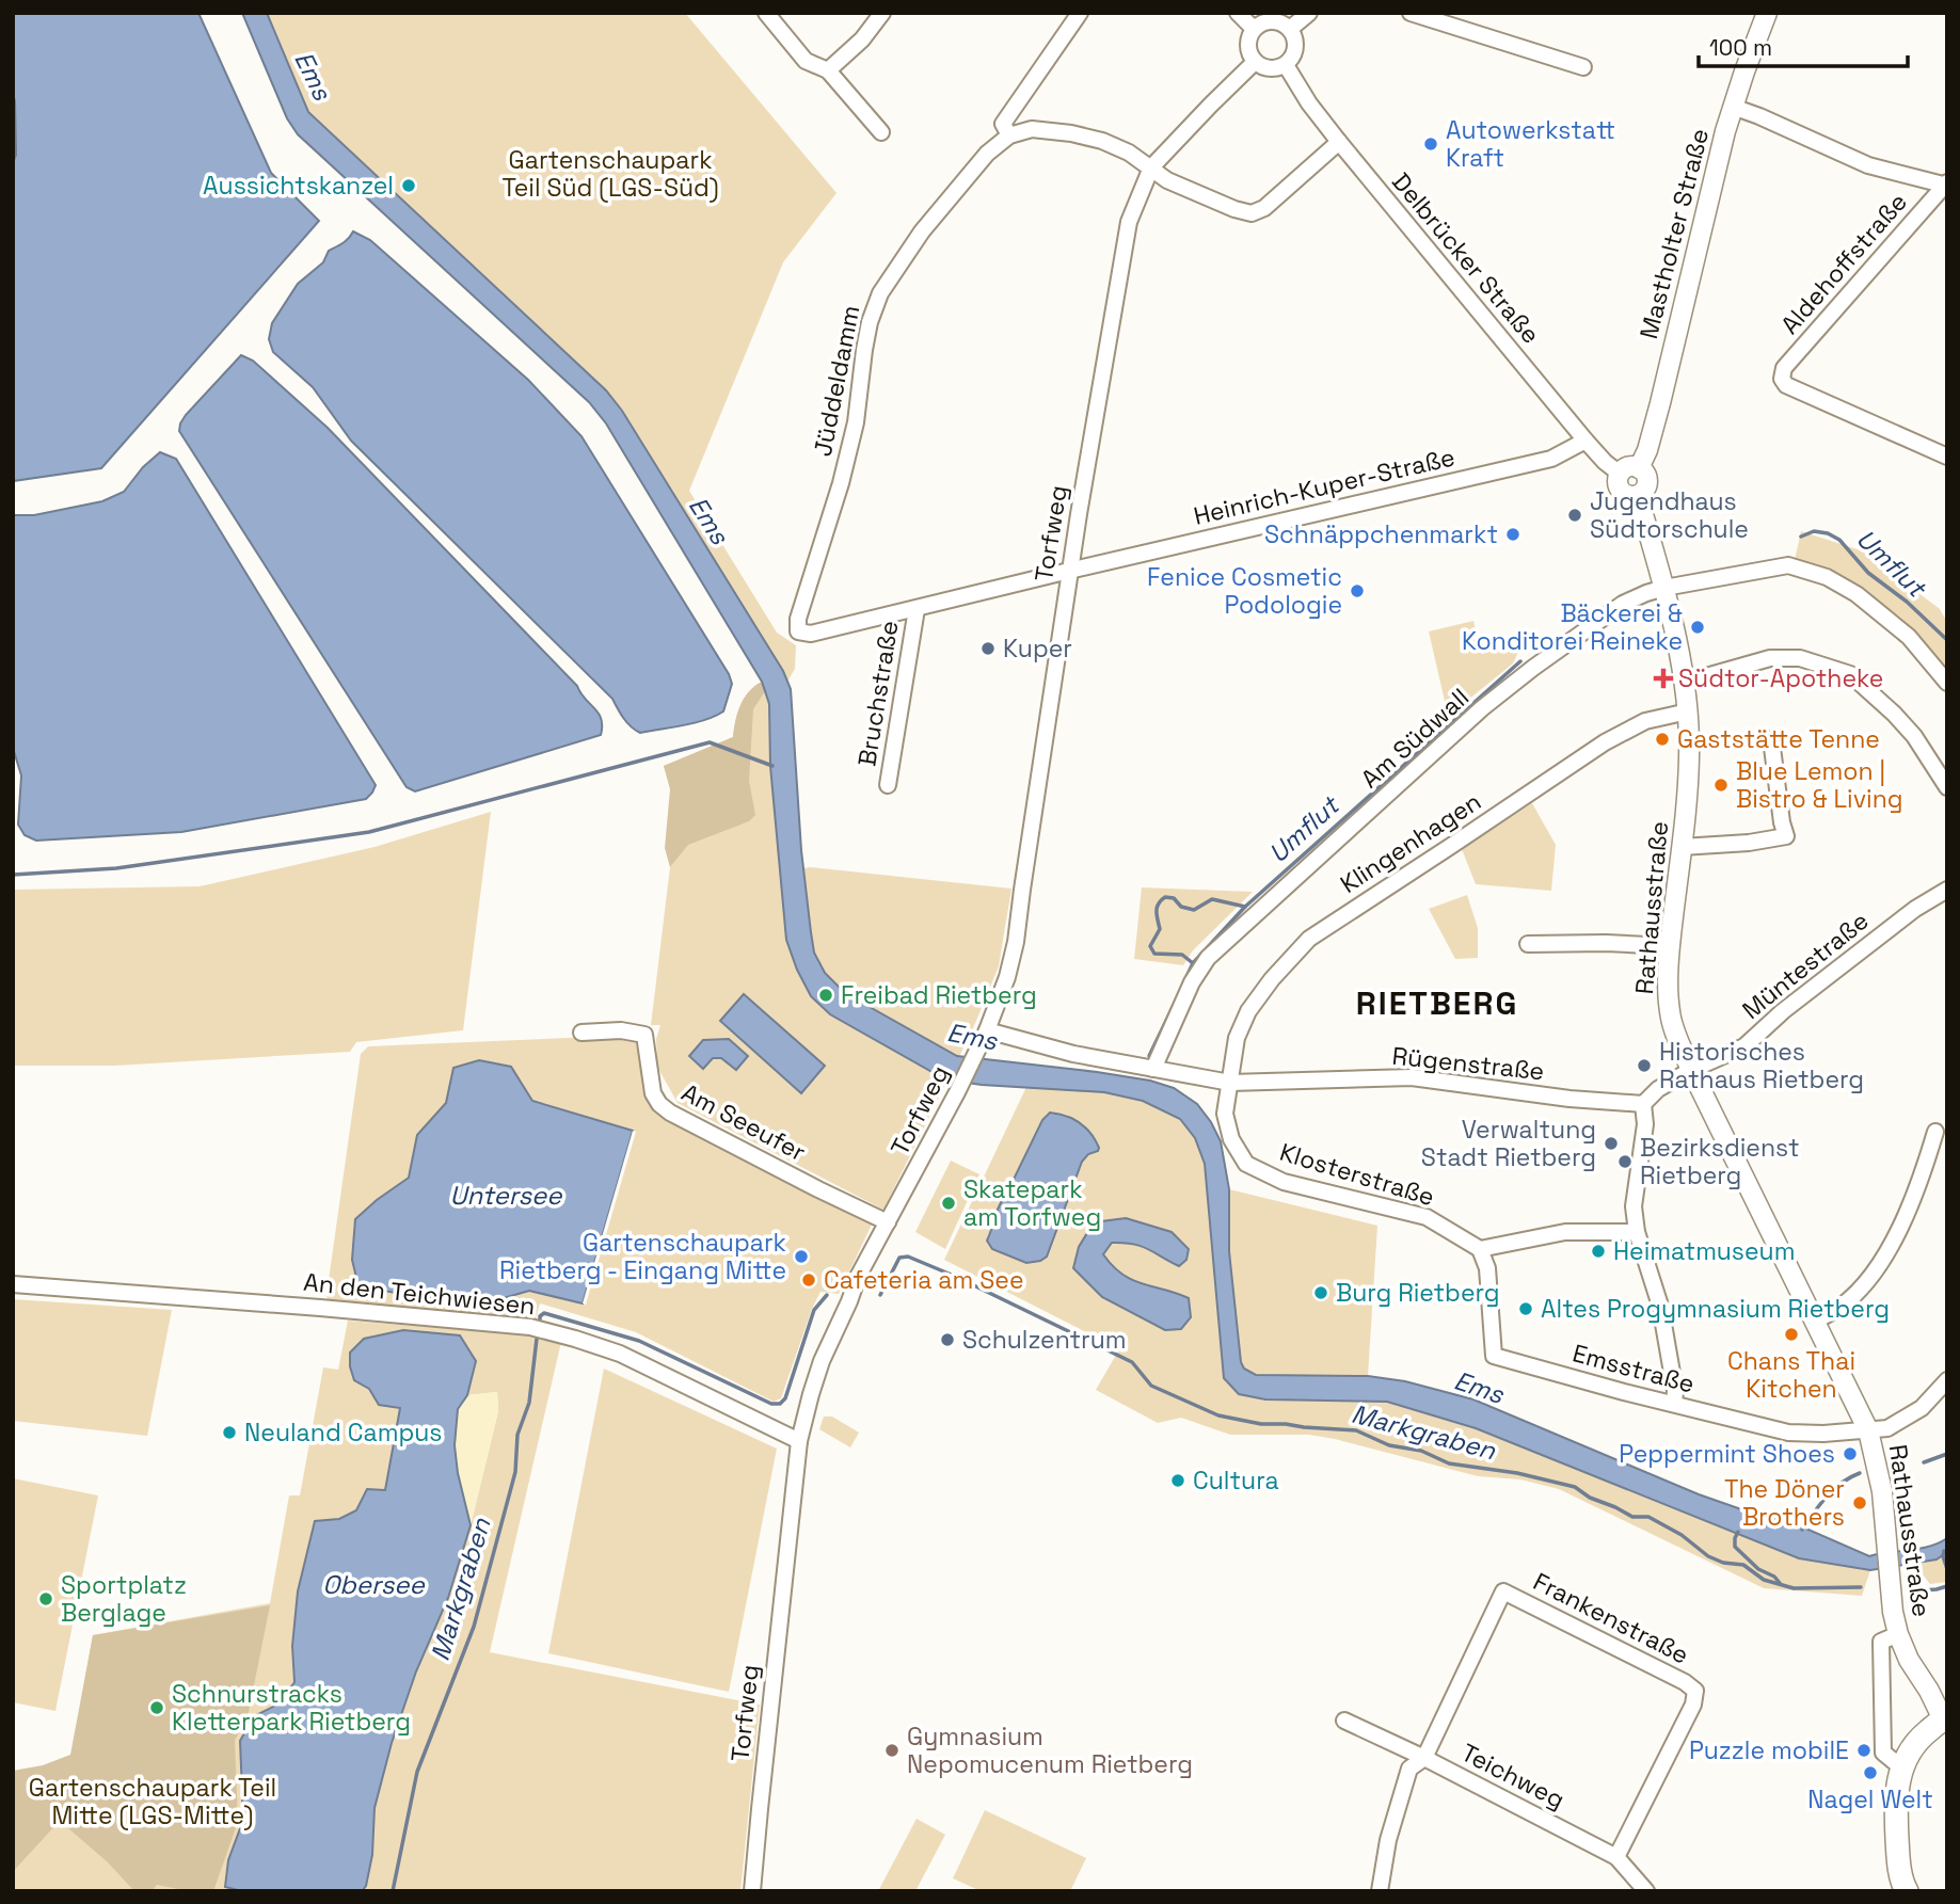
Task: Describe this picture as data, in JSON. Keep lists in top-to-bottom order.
{
  "streets": {
    "street": [
      "Mastholter Straße",
      "Delbrücker Straße",
      "Aldehoffstraße",
      "Jüddeldamm",
      "Heinrich-Kuper-Straße",
      "Torfweg",
      "Bruchstraße",
      "Am Südwall",
      "Klingenhagen",
      "Rathausstraße",
      "Müntestraße",
      "Rügenstraße",
      "Am Seeufer",
      "Klosterstraße",
      "An den Teichwiesen",
      "Emsstraße",
      "Frankenstraße",
      "Teichweg"
    ]
  },
  "crossings": [
    ["Mastholter Straße", "Delbrücker Straße"],
    ["Mastholter Straße", "Rathausstraße"],
    ["Delbrücker Straße", "Heinrich-Kuper-Straße"],
    ["Delbrücker Straße", "Torfweg"],
    ["Delbrücker Straße", "Rathausstraße"],
    ["Jüddeldamm", "Bruchstraße"],
    ["Heinrich-Kuper-Straße", "Torfweg"],
    ["Heinrich-Kuper-Straße", "Bruchstraße"],
    ["Torfweg", "Bruchstraße"],
    ["Torfweg", "Am Seeufer"],
    ["Torfweg", "An den Teichwiesen"],
    ["Am Südwall", "Rathausstraße"],
    ["Klingenhagen", "Rathausstraße"],
    ["Klingenhagen", "Rügenstraße"],
    ["Klingenhagen", "Klosterstraße"],
    ["Rathausstraße", "Müntestraße"],
    ["Rathausstraße", "Emsstraße"],
    ["Rügenstraße", "Klosterstraße"],
    ["Klosterstraße", "Emsstraße"],
    ["Frankenstraße", "Teichweg"]
  ],
  "districts": ["RIETBERG"],
  "water": [
    "Ems",
    "Umflut",
    "Untersee",
    "Markgraben",
    "Obersee"
  ],
  "parks": ["Gartenschaupark Teil Süd (LGS-Süd)", "Gartenschaupark Teil Mitte (LGS-Mitte)"],
  "places": {
    "other": [
      "Autowerkstatt Kraft",
      "Aussichtskanzel",
      "Jugendhaus Südtorschule",
      "Schnäppchenmarkt",
      "Fenice Cosmetic Podologie",
      "Bäckerei & Konditorei Reineke",
      "Kuper",
      "Gaststätte Tenne",
      "Blue Lemon | Bistro & Living",
      "Freibad Rietberg",
      "Historisches Rathaus Rietberg",
      "Verwaltung Stadt Rietberg",
      "Bezirksdienst Rietberg",
      "Skatepark am Torfweg",
      "Heimatmuseum",
      "Gartenschaupark Rietberg - Eingang Mitte",
      "Cafeteria am See",
      "Burg Rietberg",
      "Altes Progymnasium Rietberg",
      "Chans Thai Kitchen",
      "Schulzentrum",
      "Neuland Campus",
      "Peppermint Shoes",
      "Cultura",
      "The Döner Brothers",
      "Sportplatz Berglage",
      "Schnurstracks Kletterpark Rietberg",
      "Gymnasium Nepomucenum Rietberg",
      "Puzzle mobilE",
      "Nagel Welt"
    ],
    "health": ["Südtor-Apotheke"]
  },
  "scale_bar": "100 m"
}
